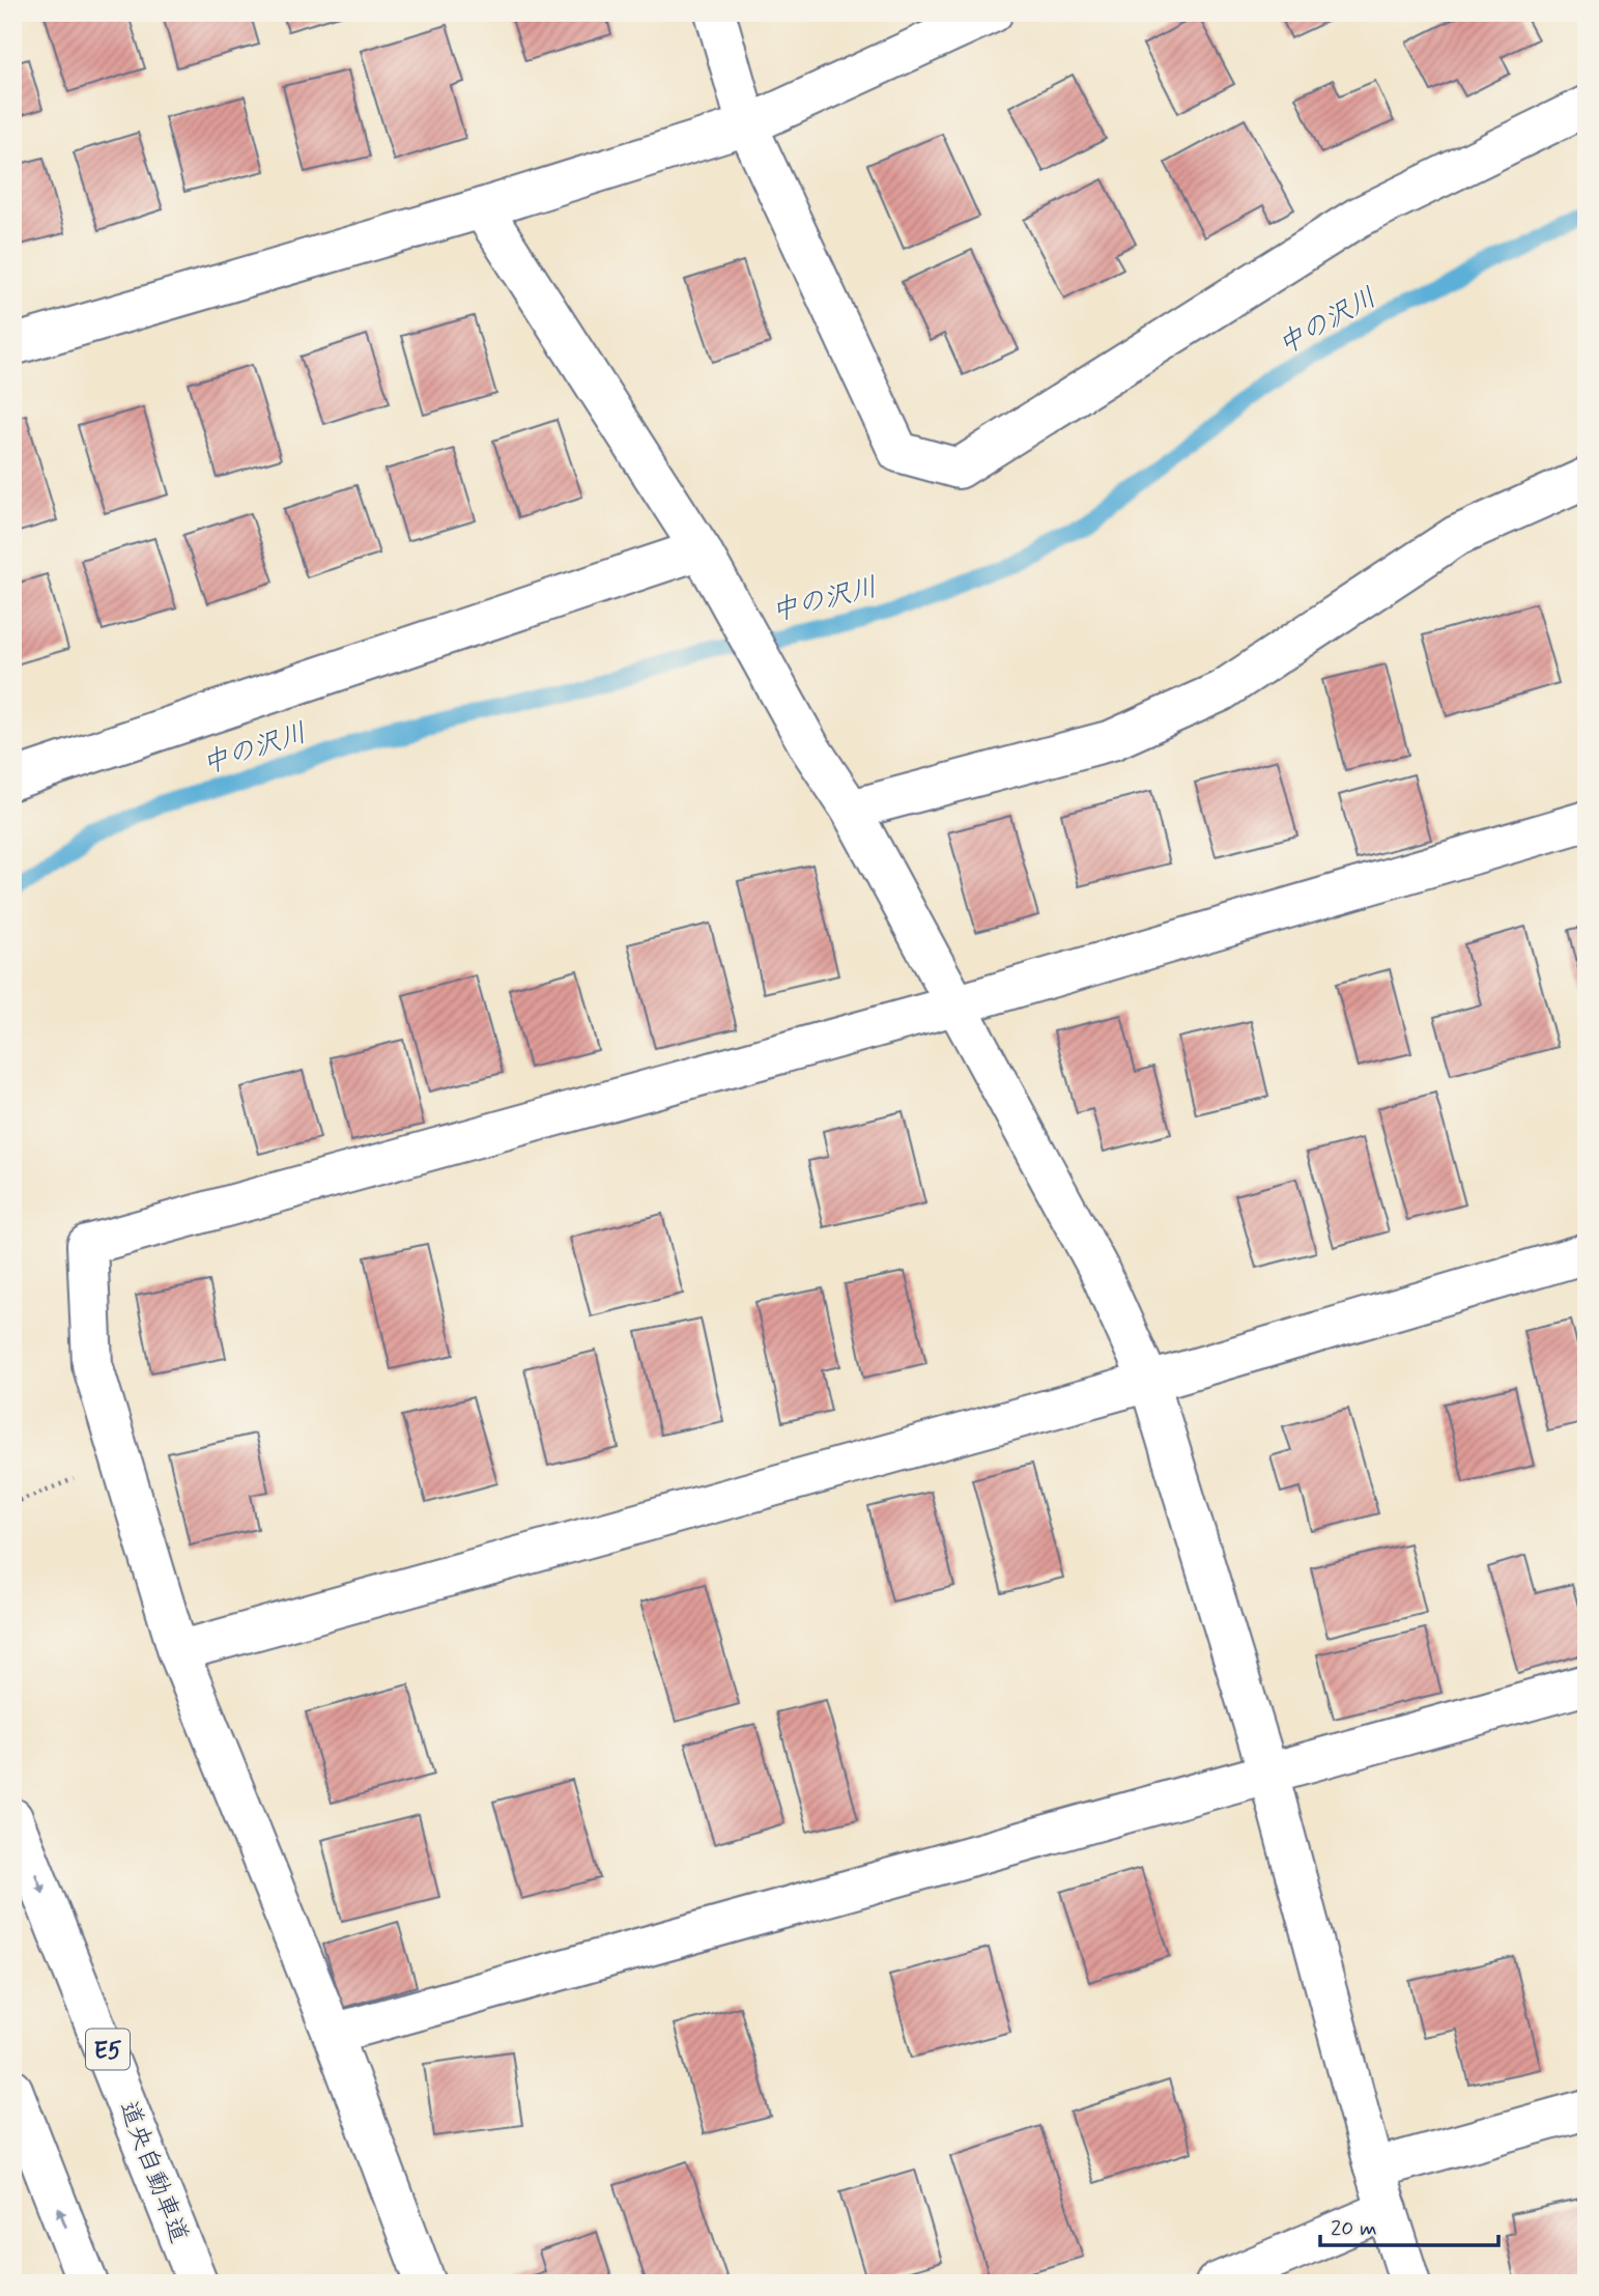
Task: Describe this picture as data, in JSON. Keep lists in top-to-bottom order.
{
  "streets": {
    "main road": ["E5", "道央自動車道"]
  },
  "water": ["中の沢川"],
  "scale_bar": "20 m"
}
